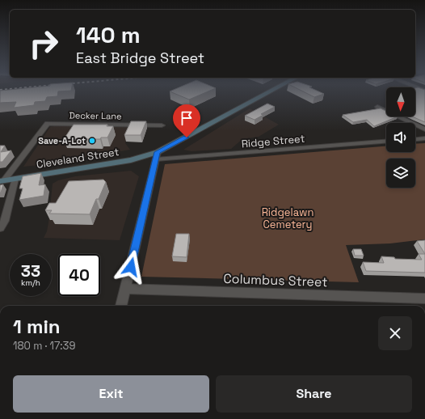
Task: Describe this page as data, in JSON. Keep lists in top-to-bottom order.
{
  "streets": {
    "main road": ["Cleveland Street"],
    "street": ["Decker Lane", "Ridge Street", "Columbus Street"]
  },
  "crossings": [
    ["Decker Lane", "Cleveland Street"],
    ["Ridge Street", "Cleveland Street"]
  ],
  "parks": ["Ridgelawn Cemetery"],
  "places": ["Save-A-Lot"],
  "north": "bottom",
  "page": {
    "turn": ["140 m", "East Bridge Street"],
    "speed": "33 km/h",
    "limit": "40",
    "heading": ["1 min", "180 m · 17:39"],
    "buttons": ["Exit", "Share"]
  }
}
